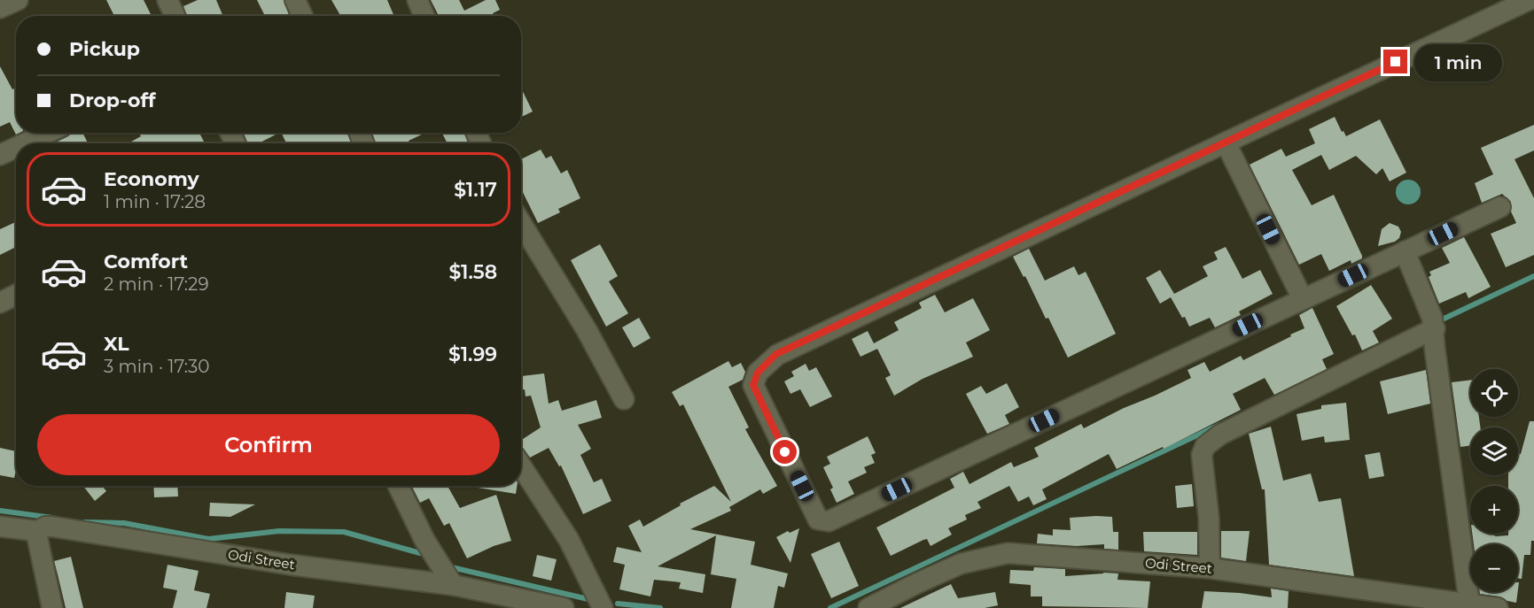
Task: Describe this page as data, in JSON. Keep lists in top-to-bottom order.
{
  "streets": {
    "street": ["Odi Street"]
  },
  "page": {
    "banner": ["Pickup", "Drop-off"],
    "bubble": "1 min",
    "list": [
      {
        "name": "Economy",
        "note": "1 min · 17:28",
        "value": "$1.17"
      },
      {
        "name": "Comfort",
        "note": "2 min · 17:29",
        "value": "$1.58"
      },
      {
        "name": "XL",
        "note": "3 min · 17:30",
        "value": "$1.99"
      }
    ],
    "map_buttons": ["+", "−"],
    "buttons": "Confirm"
  }
}
